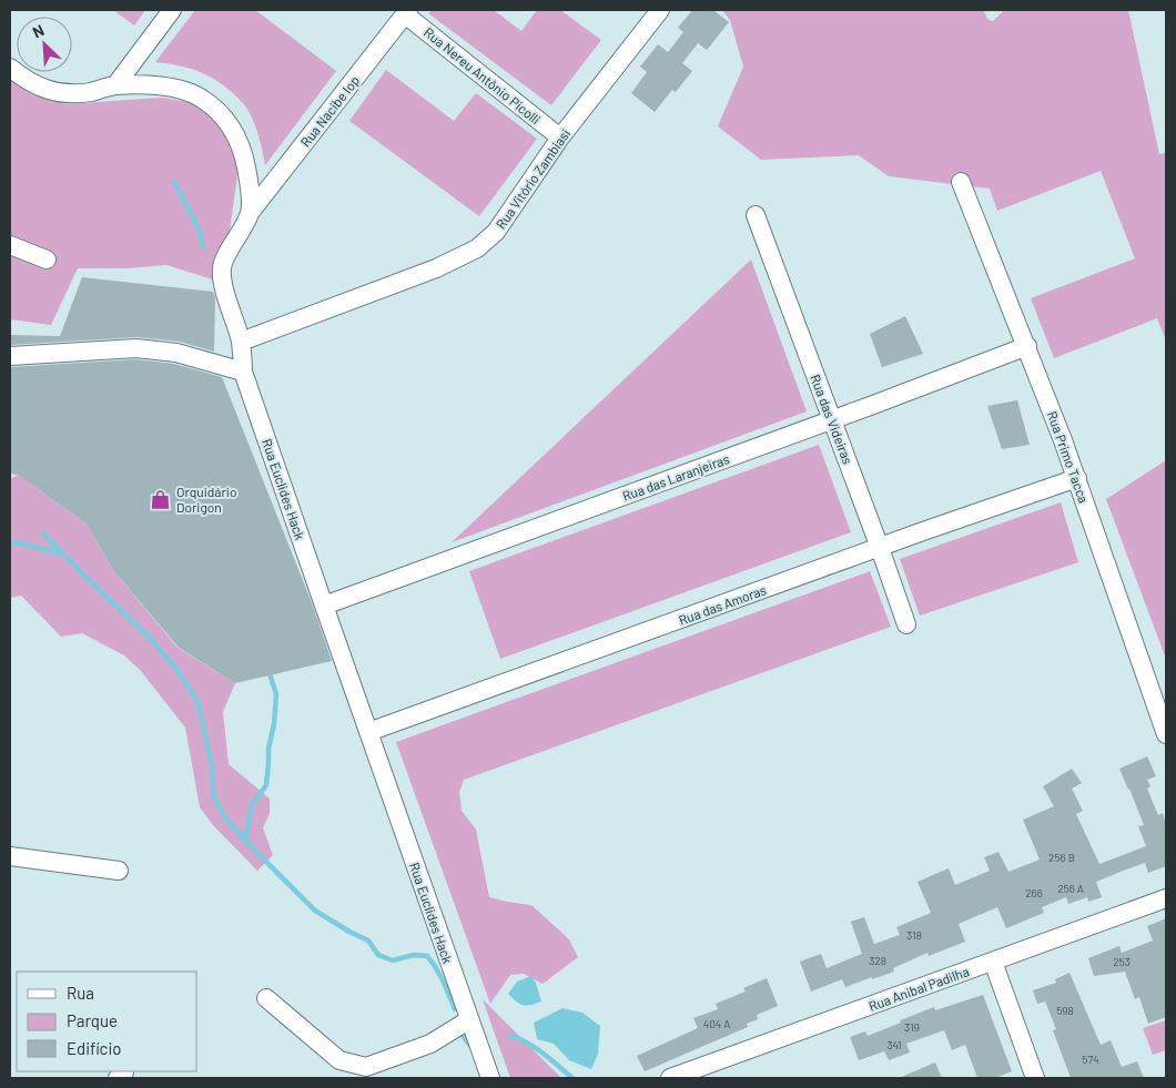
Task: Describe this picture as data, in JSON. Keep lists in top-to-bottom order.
{
  "streets": {
    "street": [
      "Rua Nereu Antônio Picolli",
      "Rua Nacibe Iop",
      "Rua Vitório Zambiasi",
      "Rua das Videiras",
      "Rua Primo Tacca",
      "Rua das Laranjeiras",
      "Rua Euclides Hack",
      "Rua das Amoras",
      "Rua Anibal Padilha"
    ]
  },
  "crossings": [
    ["Rua Nereu Antônio Picolli", "Rua Nacibe Iop"],
    ["Rua Nereu Antônio Picolli", "Rua Vitório Zambiasi"],
    ["Rua Nacibe Iop", "Rua Euclides Hack"],
    ["Rua Vitório Zambiasi", "Rua Euclides Hack"],
    ["Rua das Videiras", "Rua das Laranjeiras"],
    ["Rua das Videiras", "Rua das Amoras"],
    ["Rua Primo Tacca", "Rua das Laranjeiras"],
    ["Rua Primo Tacca", "Rua das Amoras"],
    ["Rua das Laranjeiras", "Rua Euclides Hack"],
    ["Rua Euclides Hack", "Rua das Amoras"]
  ],
  "places": {
    "shop": ["Orquidário Dorigon"]
  },
  "house_numbers": [
    "256 B",
    "256 A",
    "266",
    "318",
    "328",
    "253",
    "598",
    "404 A",
    "319",
    "341",
    "574"
  ],
  "legend": ["Rua", "Parque", "Edifício"],
  "north": "top left"
}
